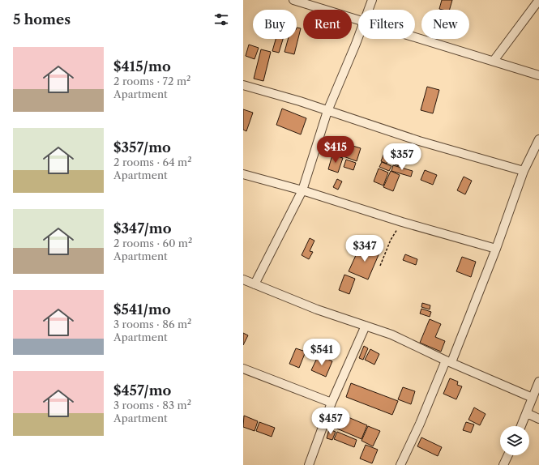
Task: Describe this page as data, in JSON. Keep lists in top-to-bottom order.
{
  "page": {
    "heading": "5 homes",
    "chip": [
      "Buy",
      "Rent",
      "Filters",
      "New"
    ],
    "list": [
      {
        "name": "$415/mo",
        "note": "2 rooms · 72 m² · Apartment"
      },
      {
        "name": "$357/mo",
        "note": "2 rooms · 64 m² · Apartment"
      },
      {
        "name": "$347/mo",
        "note": "2 rooms · 60 m² · Apartment"
      },
      {
        "name": "$541/mo",
        "note": "3 rooms · 86 m² · Apartment"
      },
      {
        "name": "$457/mo",
        "note": "3 rooms · 83 m² · Apartment"
      }
    ],
    "price": [
      "$415",
      "$357",
      "$347",
      "$541",
      "$457"
    ]
  }
}
